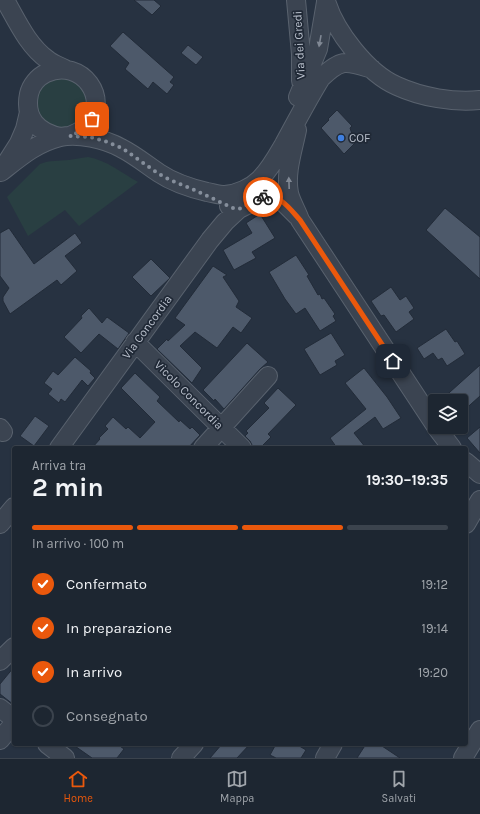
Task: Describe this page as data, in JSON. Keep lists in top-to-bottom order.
{
  "streets": {
    "street": ["Via dei Gredi", "Via Concordia", "Vicolo Concordia"]
  },
  "crossings": [
    ["Via Concordia", "Vicolo Concordia"]
  ],
  "places": ["COF"],
  "page": {
    "heading": ["2 min", "Arriva tra", "19:30–19:35"],
    "bar": "In arrivo · 100 m",
    "list": [
      ["Confermato", "19:12"],
      ["In preparazione", "19:14"],
      ["In arrivo", "19:20"],
      "Consegnato"
    ],
    "tabs": ["Home", "Mappa", "Salvati"]
  }
}
